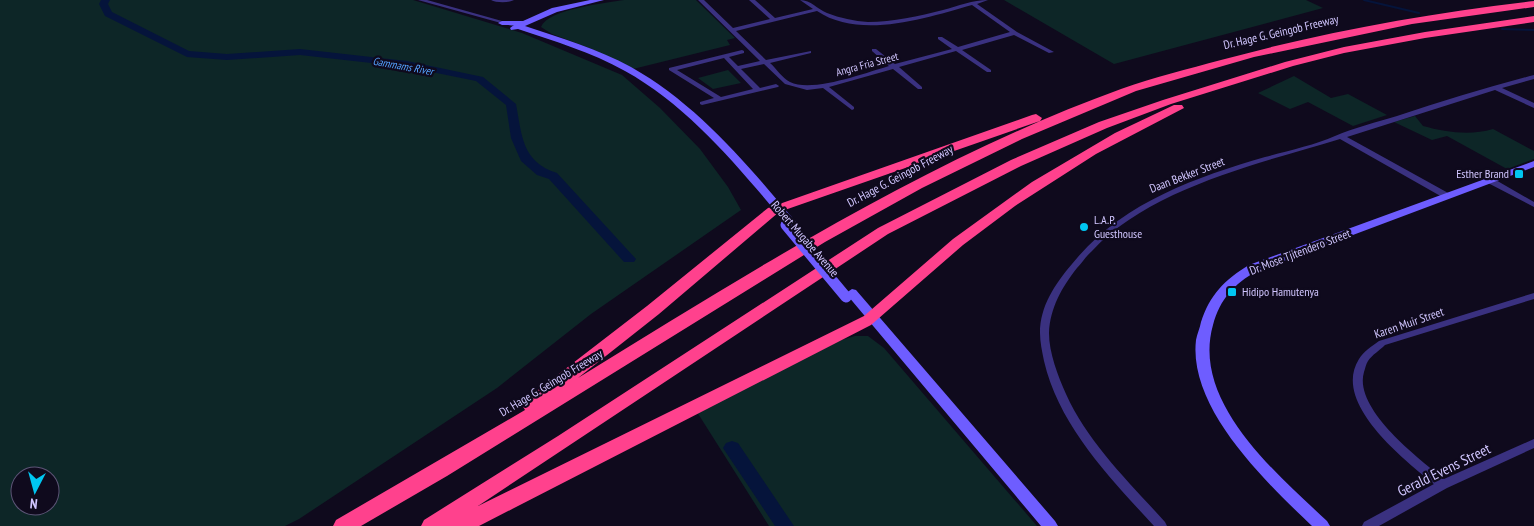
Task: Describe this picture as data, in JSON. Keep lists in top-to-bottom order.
{
  "streets": {
    "highway": ["Dr. Hage G. Geingob Freeway"],
    "street": [
      "Angra Fria Street",
      "Daan Bekker Street",
      "Robert Mugabe Avenue",
      "Dr. Mose Tjitendero Street",
      "Karen Muir Street",
      "Gerald Evens Street"
    ]
  },
  "crossings": [
    ["Karen Muir Street", "Gerald Evens Street"]
  ],
  "water": ["Gammams River"],
  "places": {
    "transit": ["Esther Brand", "Hidipo Hamutenya"],
    "other": ["L.A.P. Guesthouse"]
  },
  "north": "bottom"
}
